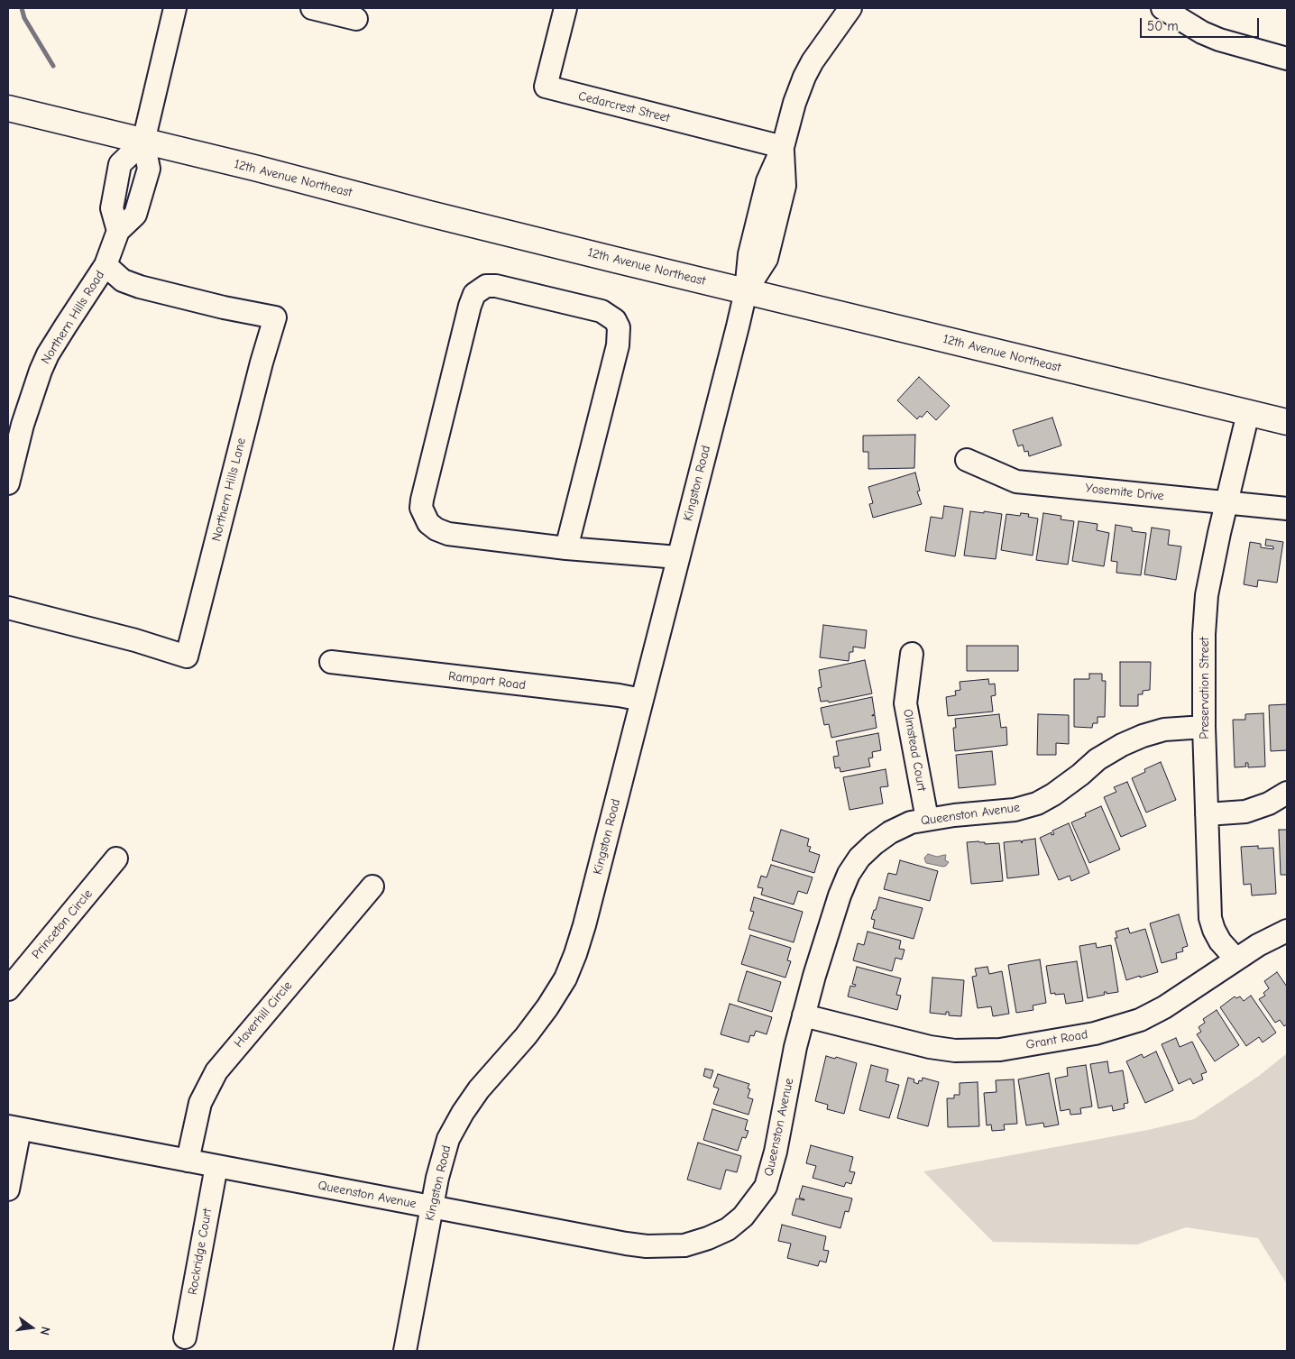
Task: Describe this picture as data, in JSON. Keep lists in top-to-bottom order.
{
  "streets": {
    "main road": ["12th Avenue Northeast"],
    "street": [
      "Cedarcrest Street",
      "Northern Hills Road",
      "Kingston Road",
      "Northern Hills Lane",
      "Yosemite Drive",
      "Rampart Road",
      "Preservation Street",
      "Olmstead Court",
      "Queenston Avenue",
      "Princeton Circle",
      "Haverhill Circle",
      "Grant Road",
      "Rockridge Court"
    ]
  },
  "crossings": [
    ["Cedarcrest Street", "Kingston Road"],
    ["12th Avenue Northeast", "Northern Hills Road"],
    ["12th Avenue Northeast", "Kingston Road"],
    ["12th Avenue Northeast", "Preservation Street"],
    ["Northern Hills Road", "Northern Hills Lane"],
    ["Kingston Road", "Rampart Road"],
    ["Kingston Road", "Queenston Avenue"],
    ["Yosemite Drive", "Preservation Street"],
    ["Preservation Street", "Queenston Avenue"],
    ["Preservation Street", "Grant Road"],
    ["Olmstead Court", "Queenston Avenue"],
    ["Queenston Avenue", "Haverhill Circle"],
    ["Queenston Avenue", "Grant Road"],
    ["Queenston Avenue", "Rockridge Court"]
  ],
  "scale_bar": "50 m",
  "north": "right"
}
